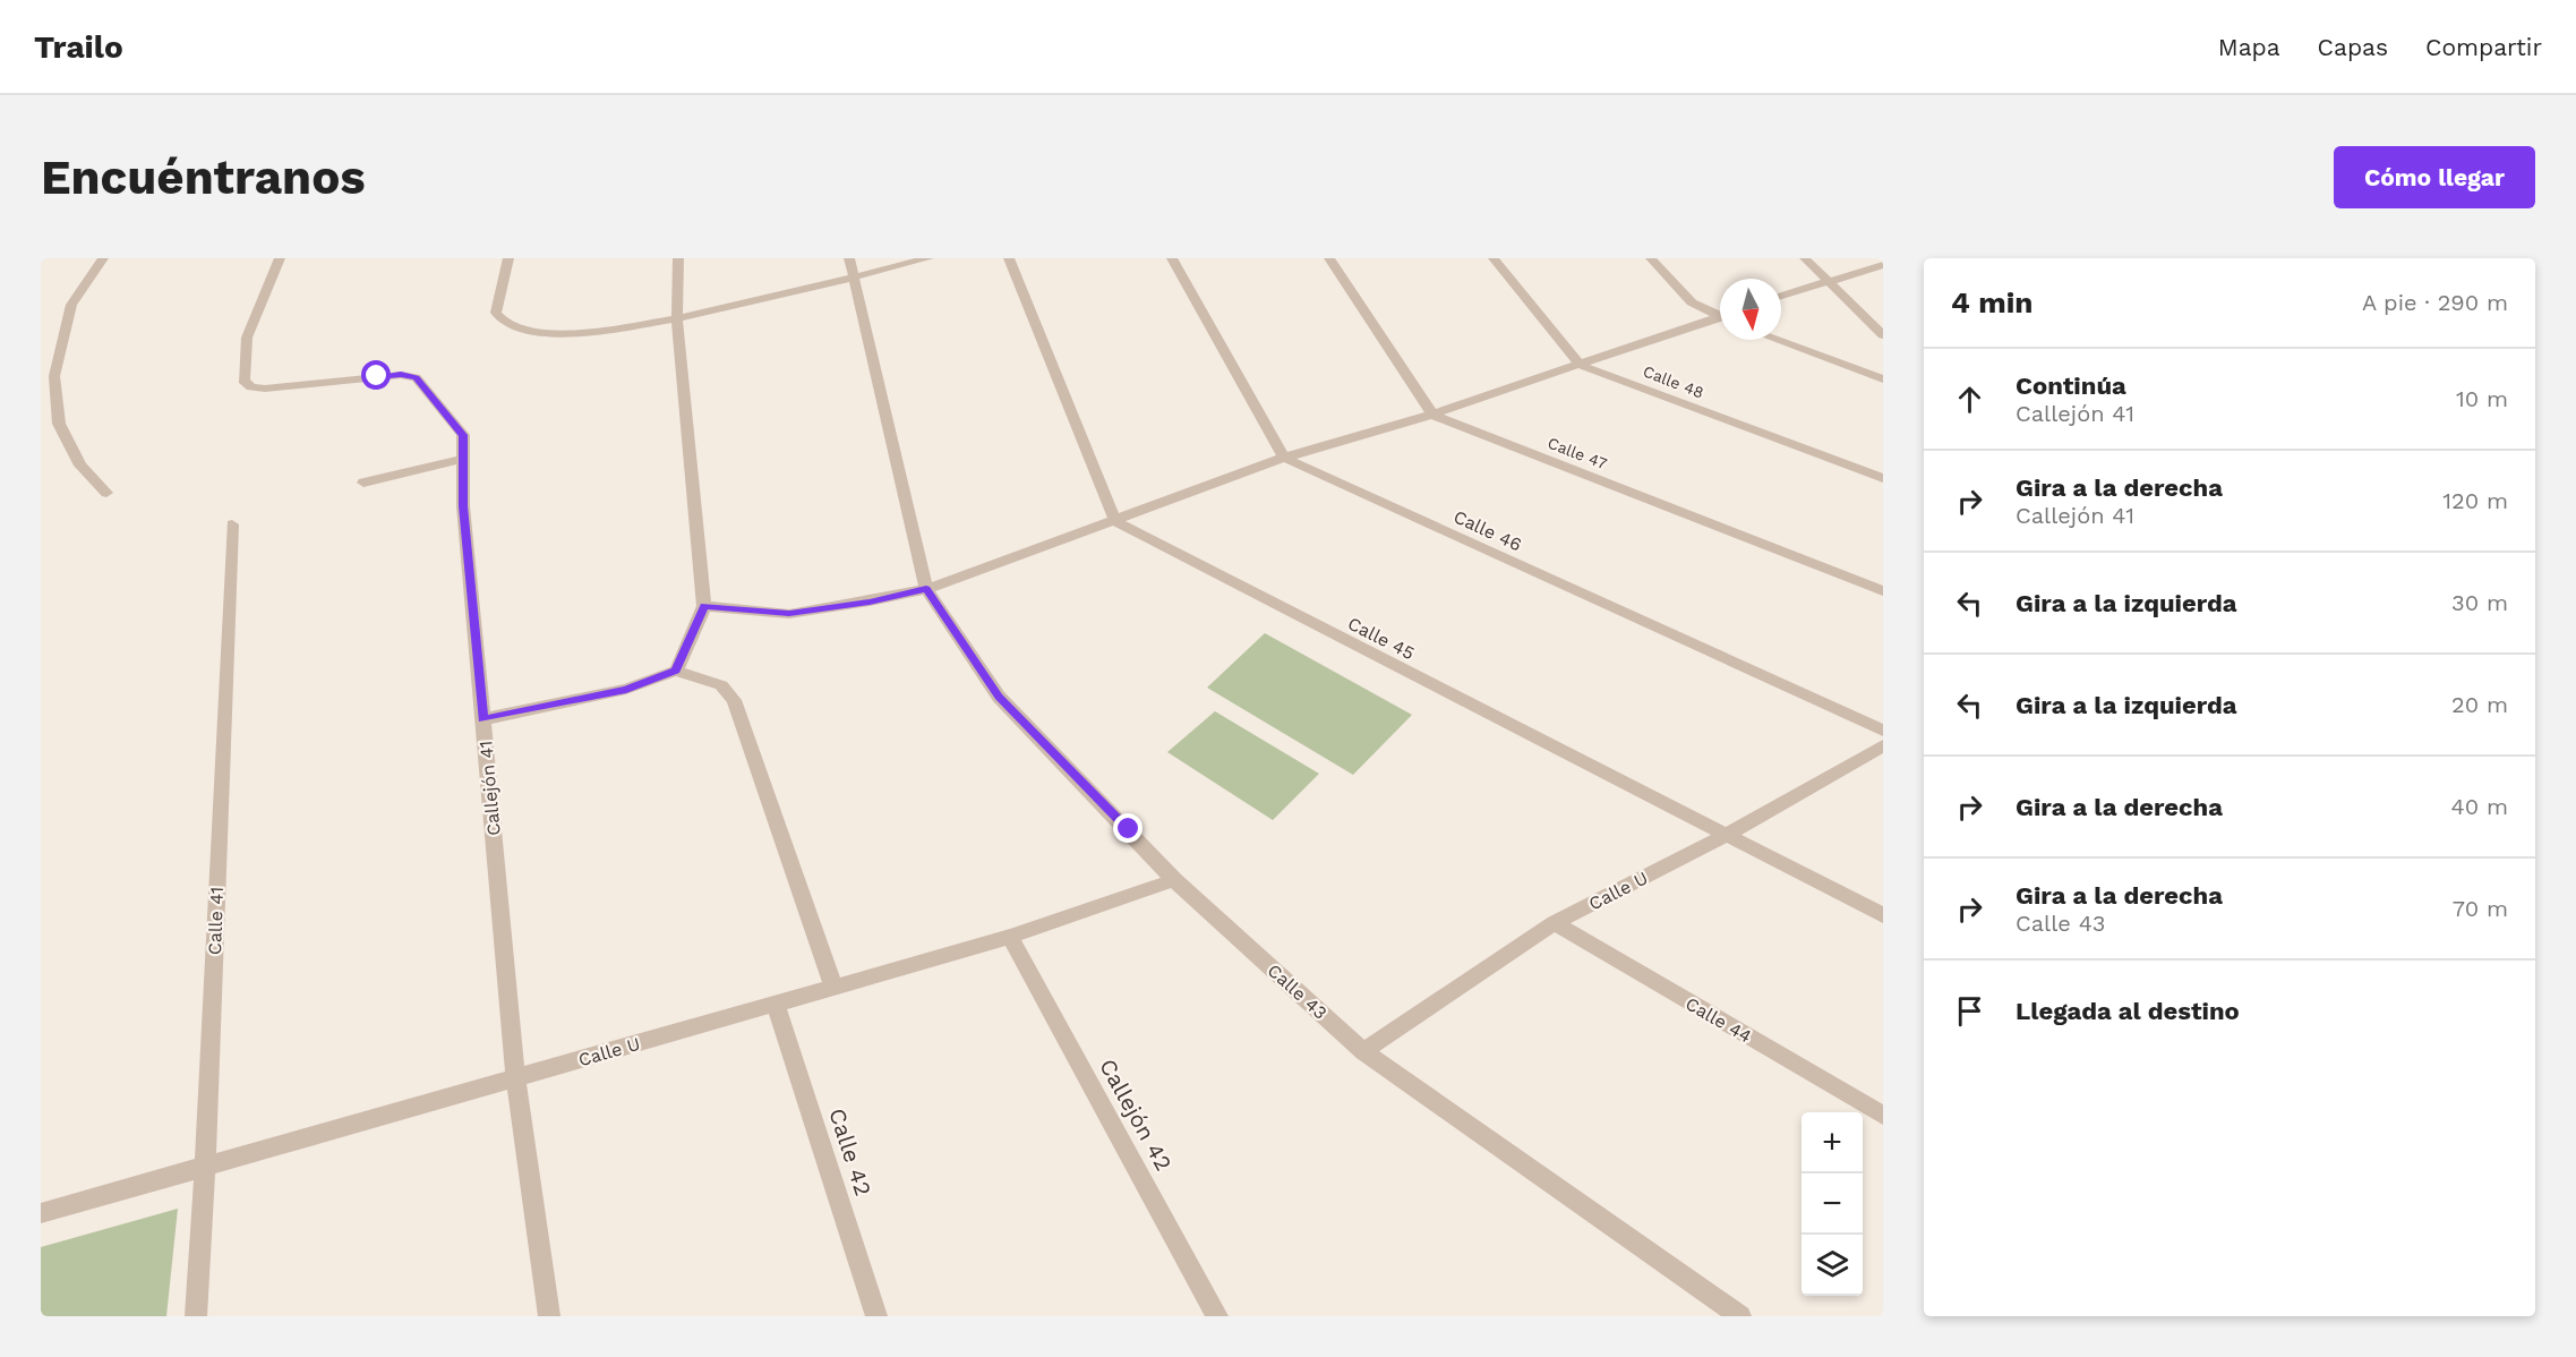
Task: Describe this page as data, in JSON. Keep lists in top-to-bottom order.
{
  "streets": {
    "street": [
      "Calle 48",
      "Calle 47",
      "Calle 46",
      "Calle 45",
      "Callejón 41",
      "Calle U",
      "Calle 41",
      "Calle 43",
      "Calle 44",
      "Callejón 42",
      "Calle 42"
    ]
  },
  "crossings": [
    ["Calle 45", "Calle U"],
    ["Callejón 41", "Calle U"],
    ["Calle U", "Calle 41"],
    ["Calle U", "Calle 43"],
    ["Calle U", "Calle 44"],
    ["Calle U", "Callejón 42"],
    ["Calle U", "Calle 42"]
  ],
  "north": "bottom",
  "page": {
    "header": "Trailo",
    "nav": ["Mapa", "Capas", "Compartir"],
    "buttons": "Cómo llegar",
    "title": "Encuéntranos",
    "heading": ["4 min", "A pie · 290 m"],
    "list": [
      ["Continúa", "Callejón 41", "10 m"],
      ["Gira a la derecha", "Callejón 41", "120 m"],
      ["Gira a la izquierda", "30 m"],
      ["Gira a la izquierda", "20 m"],
      ["Gira a la derecha", "40 m"],
      ["Gira a la derecha", "Calle 43", "70 m"],
      "Llegada al destino"
    ],
    "map_buttons": ["+", "−"]
  }
}
